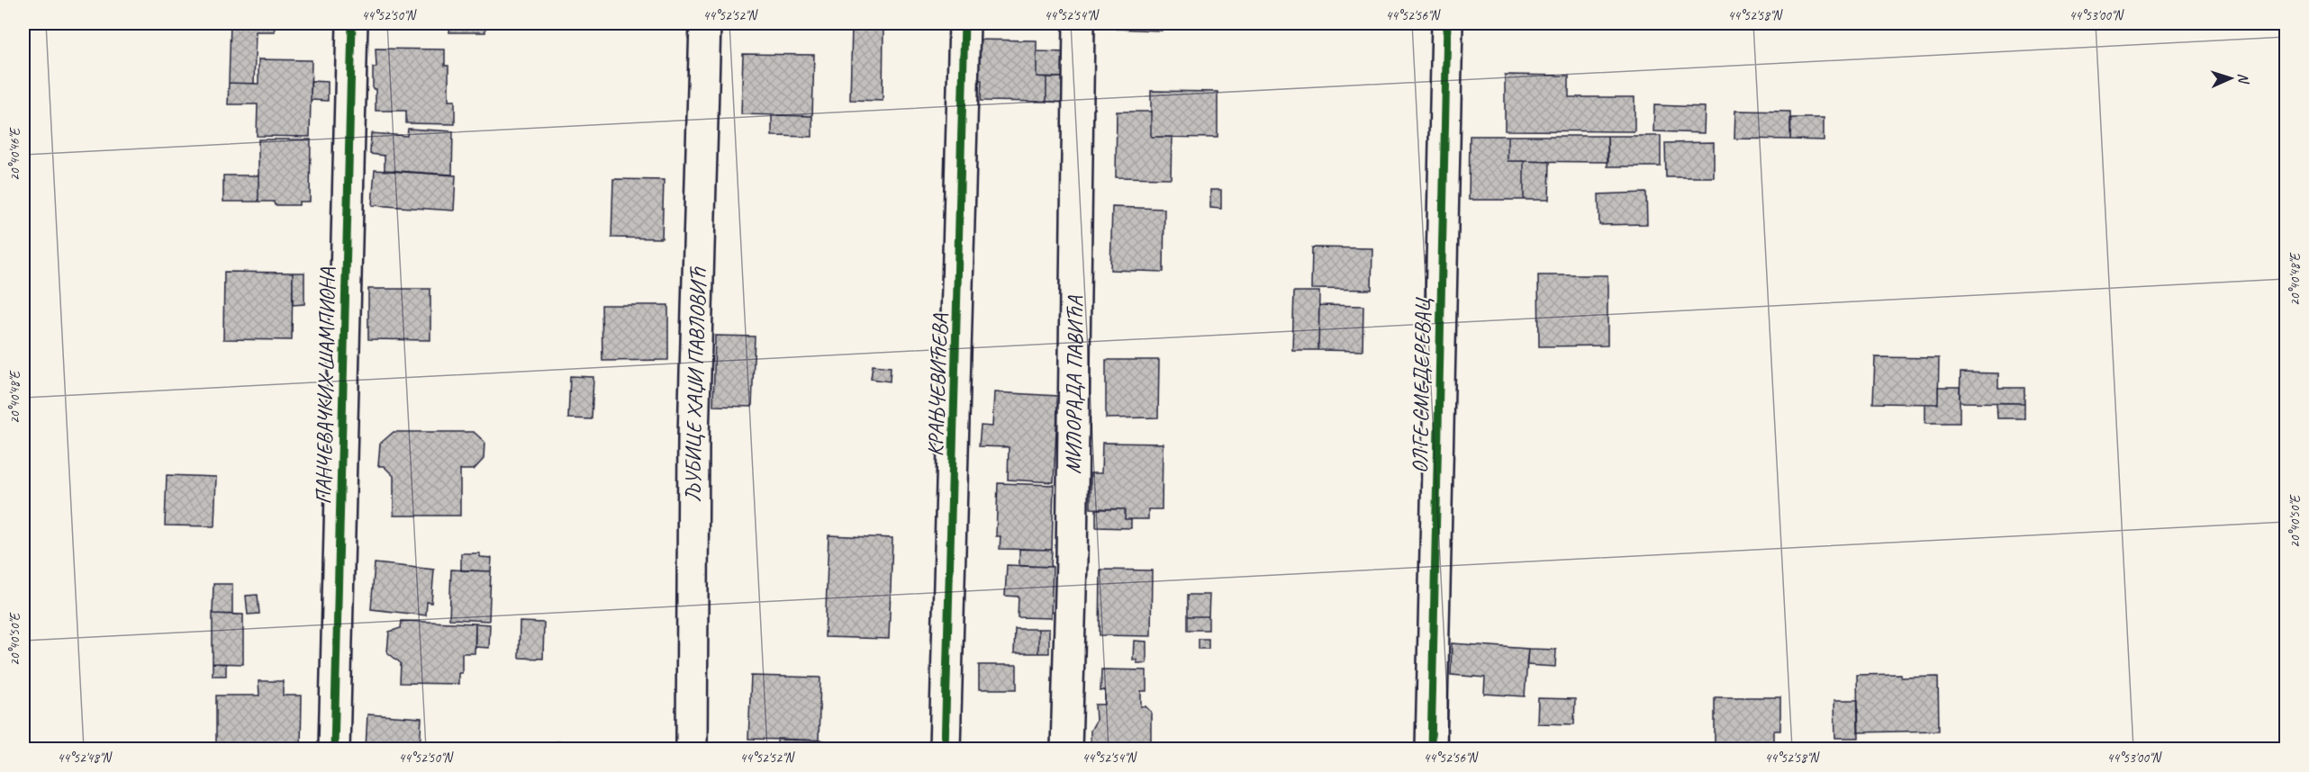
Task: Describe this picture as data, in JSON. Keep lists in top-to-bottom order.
{
  "streets": {
    "street": [
      "КРАЊЧЕВИЋЕВА",
      "ПАНЧЕВАЧКИХ ШАМПИОНА",
      "ЉУБИЦЕ ХАЏИ ПАВЛОВИЋ",
      "МИЛОРАДА ПАВИЋА",
      "ОЛГЕ СМЕДЕРЕВАЦ"
    ]
  },
  "north": "right",
  "coordinates": [
    "44°52'50\"N",
    "44°52'52\"N",
    "44°52'54\"N",
    "44°52'56\"N",
    "44°52'58\"N",
    "44°53'00\"N",
    "20°40'46\"E",
    "20°40'48\"E",
    "20°40'50\"E",
    "44°52'48\"N"
  ]
}
